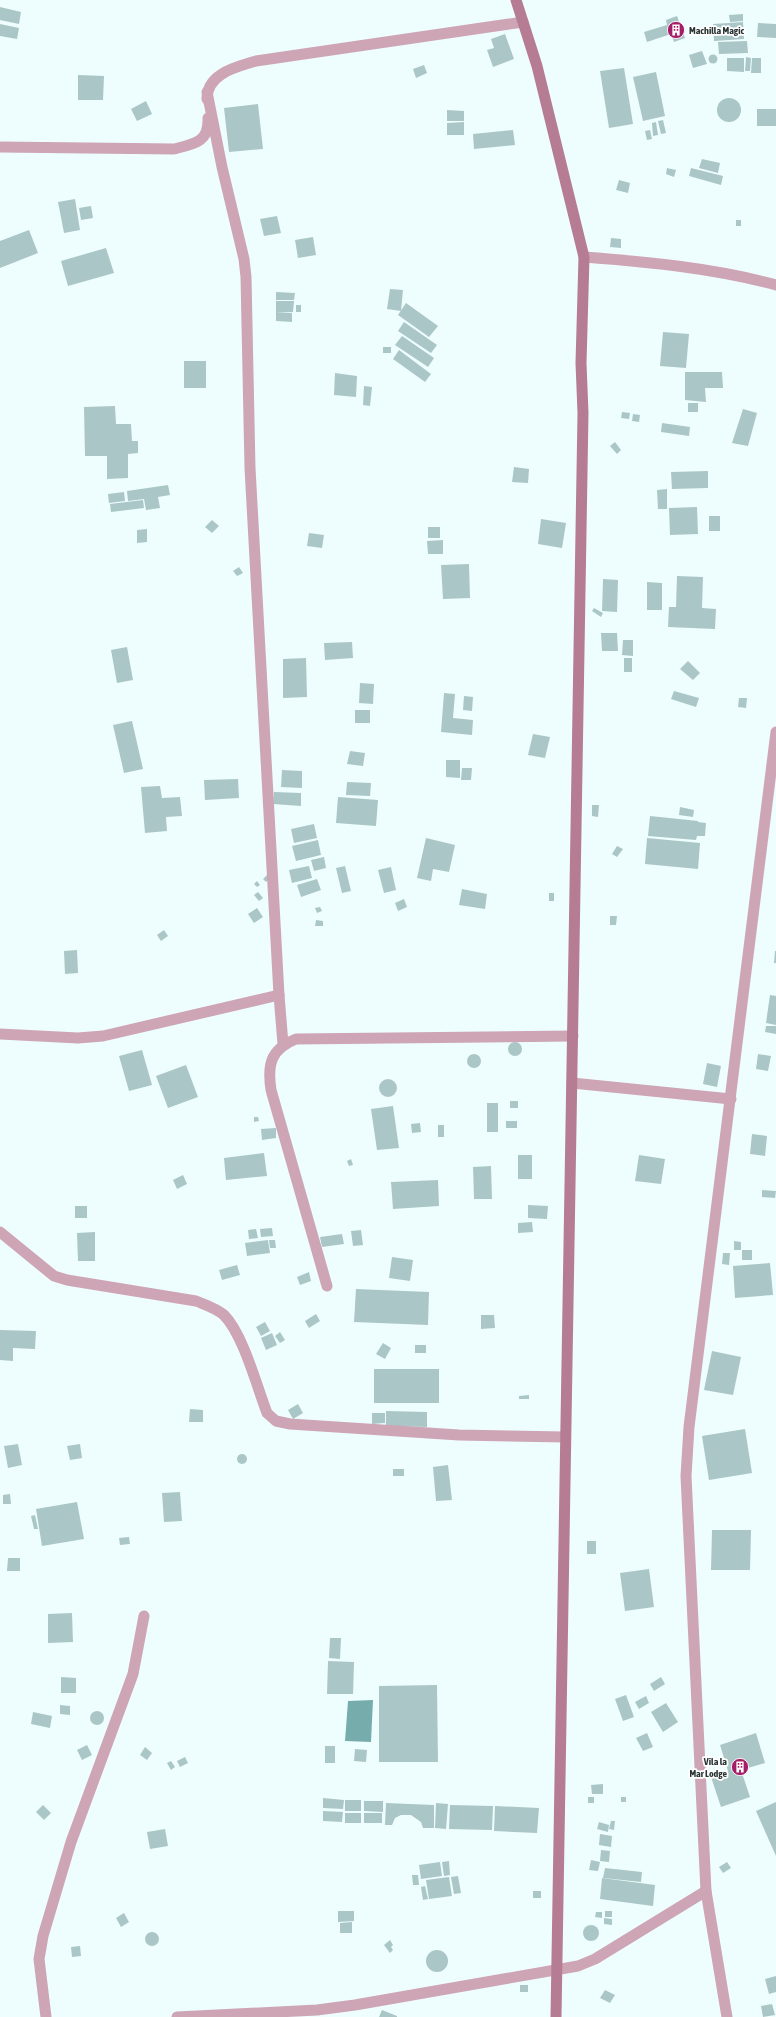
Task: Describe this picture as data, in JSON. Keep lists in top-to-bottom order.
{
  "places": {
    "building": ["Machilla Magic", "Vila la Mar Lodge"]
  }
}
